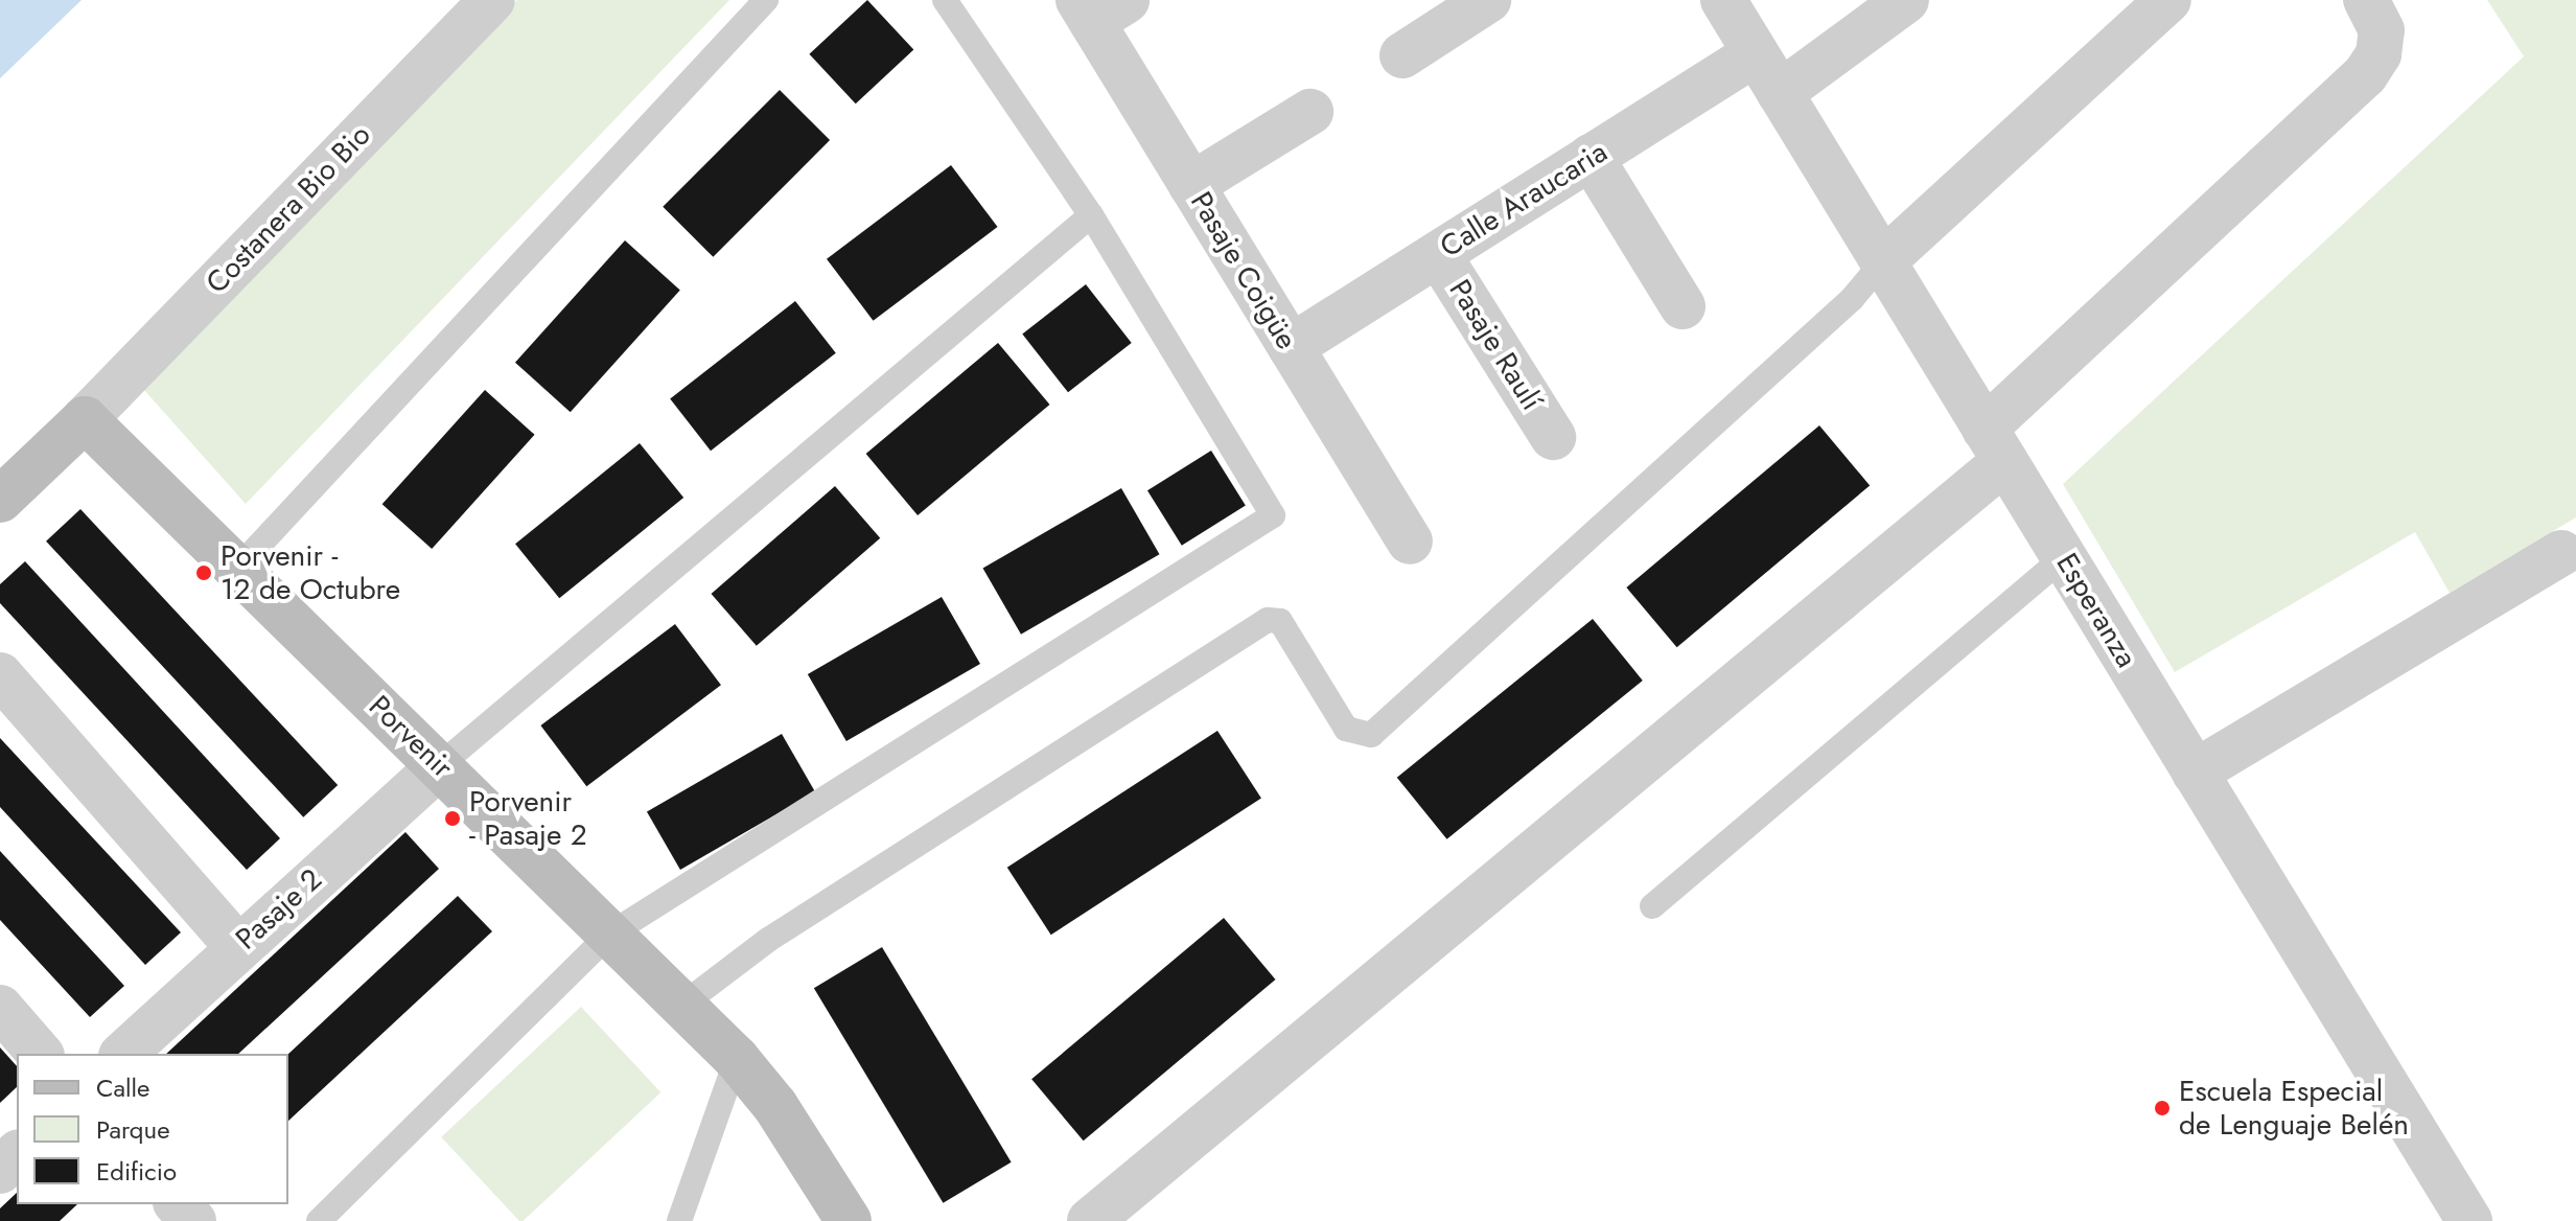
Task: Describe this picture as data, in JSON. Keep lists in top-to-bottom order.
{
  "streets": {
    "street": [
      "Calle Araucaria",
      "Costanera Bio Bio",
      "Pasaje Coigüe",
      "Pasaje Raulí",
      "Esperanza",
      "Porvenir",
      "Pasaje 2"
    ]
  },
  "crossings": [
    ["Calle Araucaria", "Pasaje Coigüe"],
    ["Calle Araucaria", "Pasaje Raulí"],
    ["Calle Araucaria", "Esperanza"],
    ["Costanera Bio Bio", "Porvenir"],
    ["Porvenir", "Pasaje 2"]
  ],
  "places": ["Porvenir - 12 de Octubre", "Porvenir - Pasaje 2", "Escuela Especial de Lenguaje Belén"],
  "legend": ["Calle", "Parque", "Edificio"]
}
